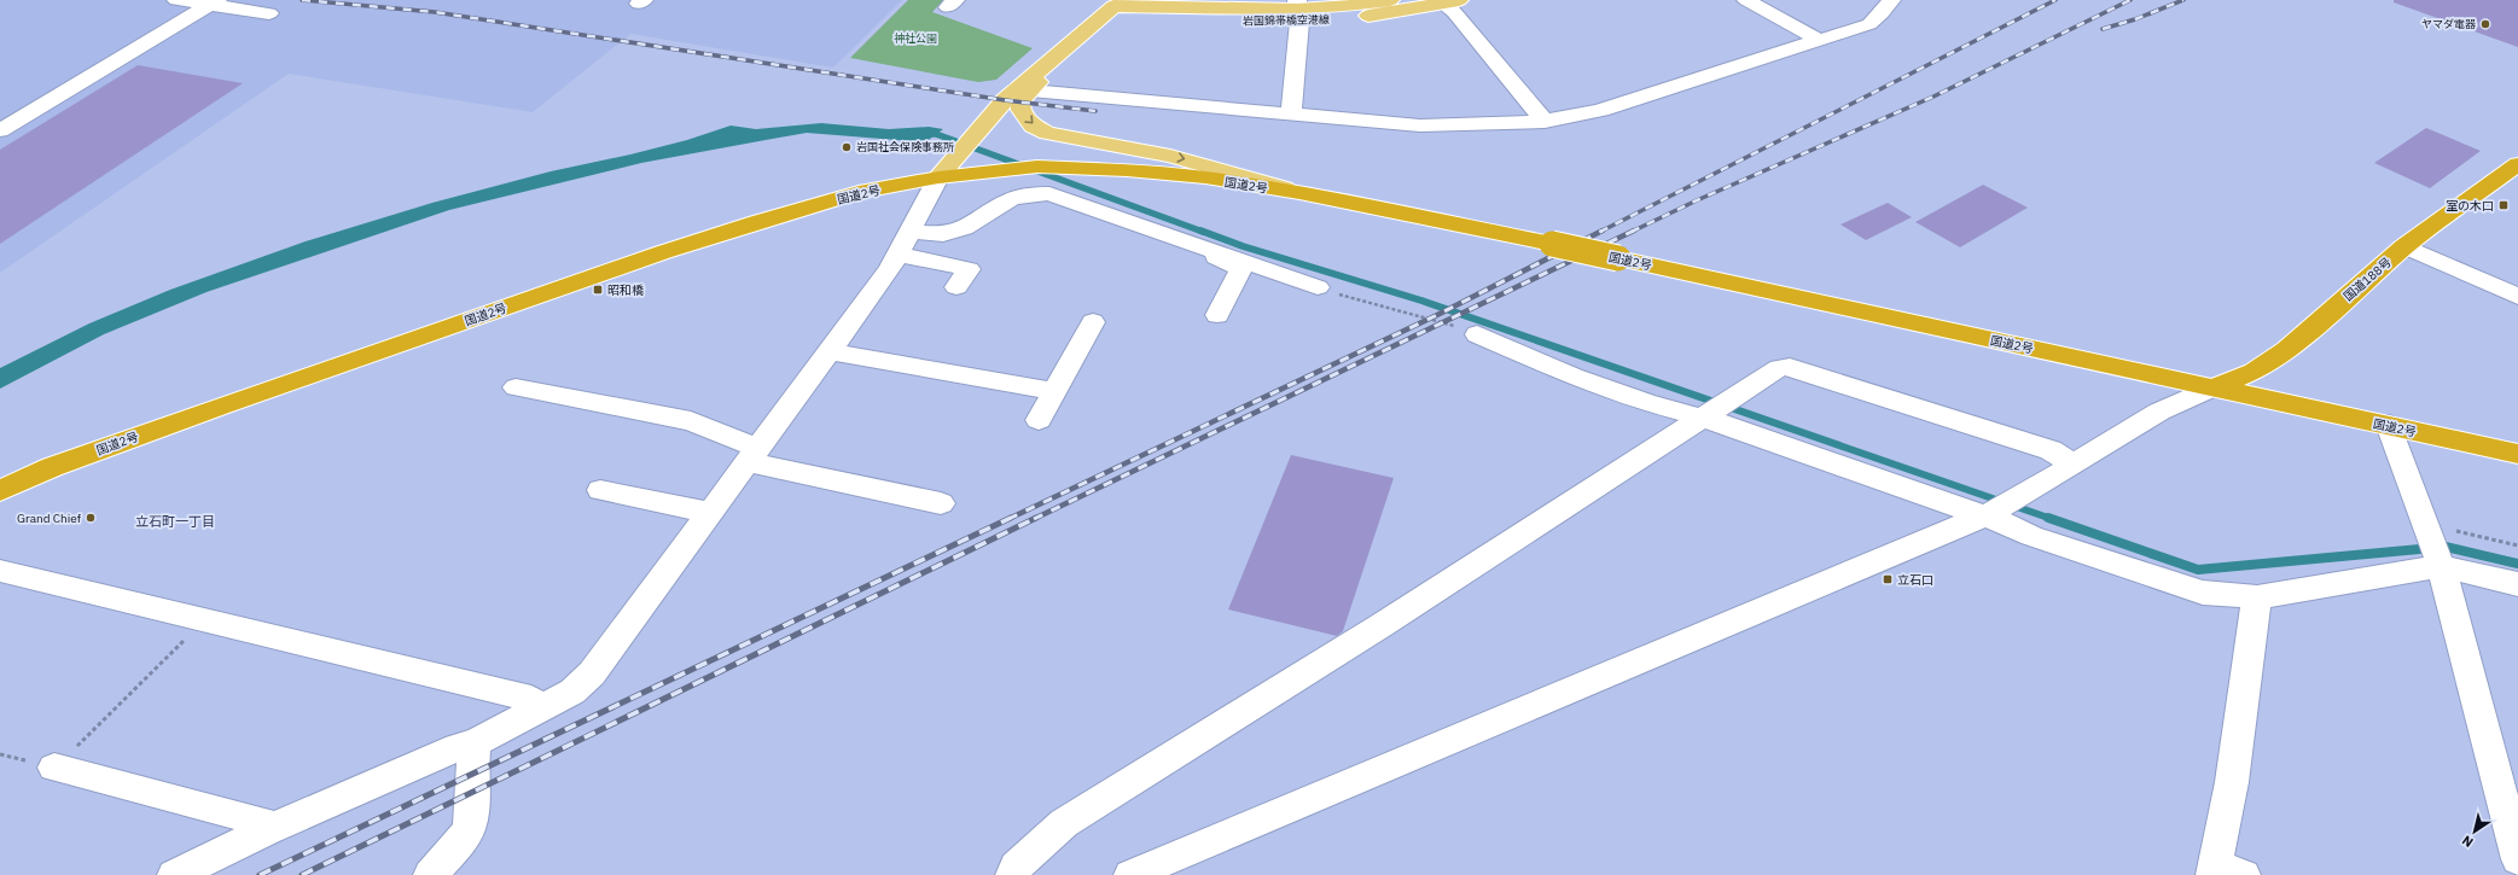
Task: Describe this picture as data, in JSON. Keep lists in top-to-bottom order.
{
  "streets": {
    "highway": ["国道2号", "国道188号"],
    "main road": ["岩国錦帯橋空港線"]
  },
  "crossings": [
    ["国道2号", "国道188号"]
  ],
  "districts": ["立石町一丁目"],
  "parks": ["神社公園"],
  "places": {
    "other": ["ヤマダ電器", "岩国社会保険事務所", "Grand Chief"],
    "transit": ["室の木口", "昭和橋", "立石口"]
  },
  "north": "bottom left"
}
